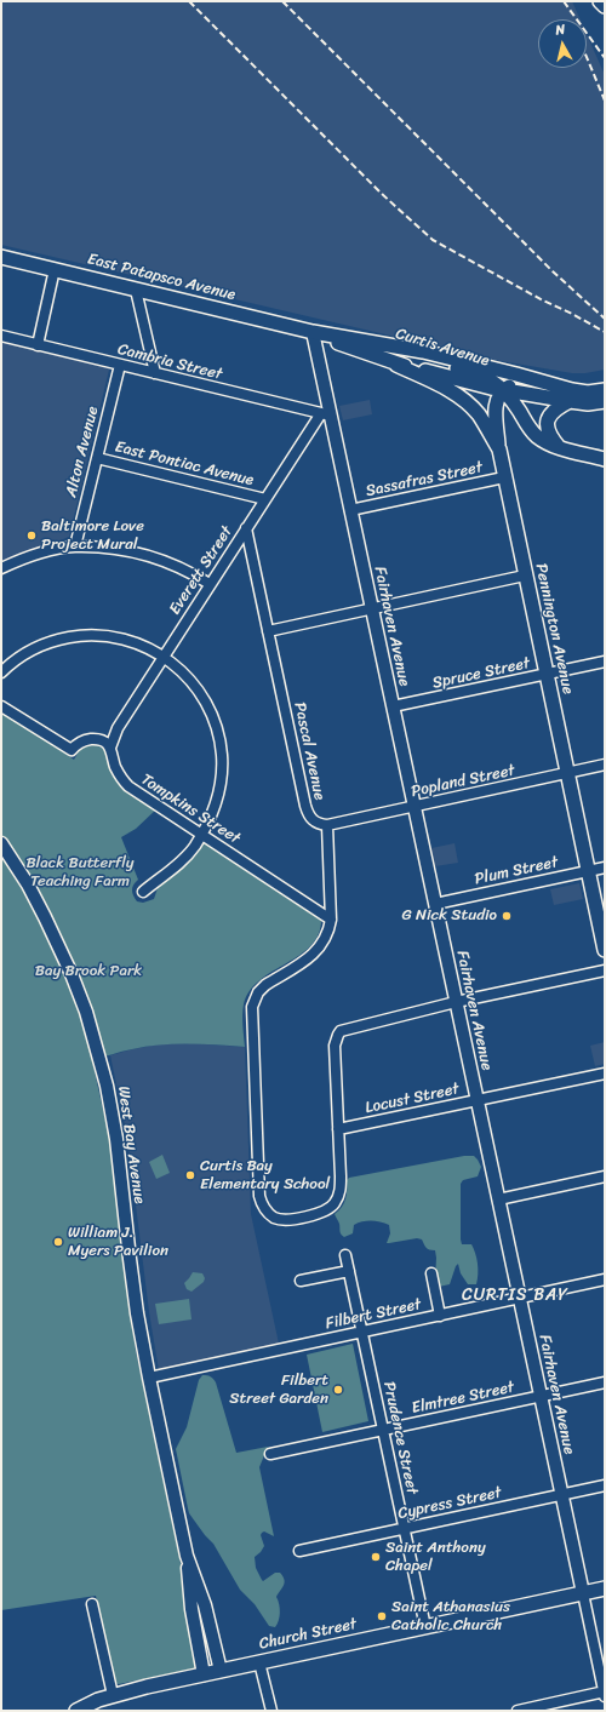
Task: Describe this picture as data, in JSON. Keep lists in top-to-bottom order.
{
  "streets": {
    "main road": [
      "East Patapsco Avenue",
      "Curtis Avenue",
      "Pennington Avenue",
      "Church Street"
    ],
    "street": [
      "Cambria Street",
      "Alton Avenue",
      "East Pontiac Avenue",
      "Sassafras Street",
      "Everett Street",
      "Fairhaven Avenue",
      "Spruce Street",
      "Pascal Avenue",
      "Popland Street",
      "Tompkins Street",
      "Plum Street",
      "Locust Street",
      "West Bay Avenue",
      "Filbert Street",
      "Elmtree Street",
      "Prudence Street",
      "Cypress Street"
    ]
  },
  "crossings": [
    ["East Patapsco Avenue", "Curtis Avenue"],
    ["East Patapsco Avenue", "Fairhaven Avenue"],
    ["East Patapsco Avenue", "Pennington Avenue"],
    ["Cambria Street", "Alton Avenue"],
    ["Cambria Street", "Everett Street"],
    ["Cambria Street", "Fairhaven Avenue"],
    ["Alton Avenue", "East Pontiac Avenue"],
    ["East Pontiac Avenue", "Everett Street"],
    ["Sassafras Street", "Fairhaven Avenue"],
    ["Sassafras Street", "Pennington Avenue"],
    ["Everett Street", "Fairhaven Avenue"],
    ["Everett Street", "Pascal Avenue"],
    ["Everett Street", "Tompkins Street"],
    ["Fairhaven Avenue", "Spruce Street"],
    ["Fairhaven Avenue", "Popland Street"],
    ["Fairhaven Avenue", "Plum Street"],
    ["Fairhaven Avenue", "Locust Street"],
    ["Fairhaven Avenue", "Filbert Street"],
    ["Fairhaven Avenue", "Elmtree Street"],
    ["Fairhaven Avenue", "Cypress Street"],
    ["Fairhaven Avenue", "Church Street"],
    ["Pennington Avenue", "Spruce Street"],
    ["Pennington Avenue", "Popland Street"],
    ["Pennington Avenue", "Plum Street"],
    ["Pascal Avenue", "Popland Street"],
    ["West Bay Avenue", "Filbert Street"],
    ["West Bay Avenue", "Church Street"],
    ["Filbert Street", "Prudence Street"],
    ["Elmtree Street", "Prudence Street"],
    ["Prudence Street", "Cypress Street"],
    ["Prudence Street", "Church Street"]
  ],
  "districts": ["CURTIS BAY"],
  "parks": ["Black Butterfly Teaching Farm", "Bay Brook Park"],
  "places": [
    "Baltimore Love Project Mural",
    "G Nick Studio",
    "Curtis Bay Elementary School",
    "William J. Myers Pavilion",
    "Filbert Street Garden",
    "Saint Anthony Chapel",
    "Saint Athanasius Catholic Church"
  ],
  "north": "top"
}
